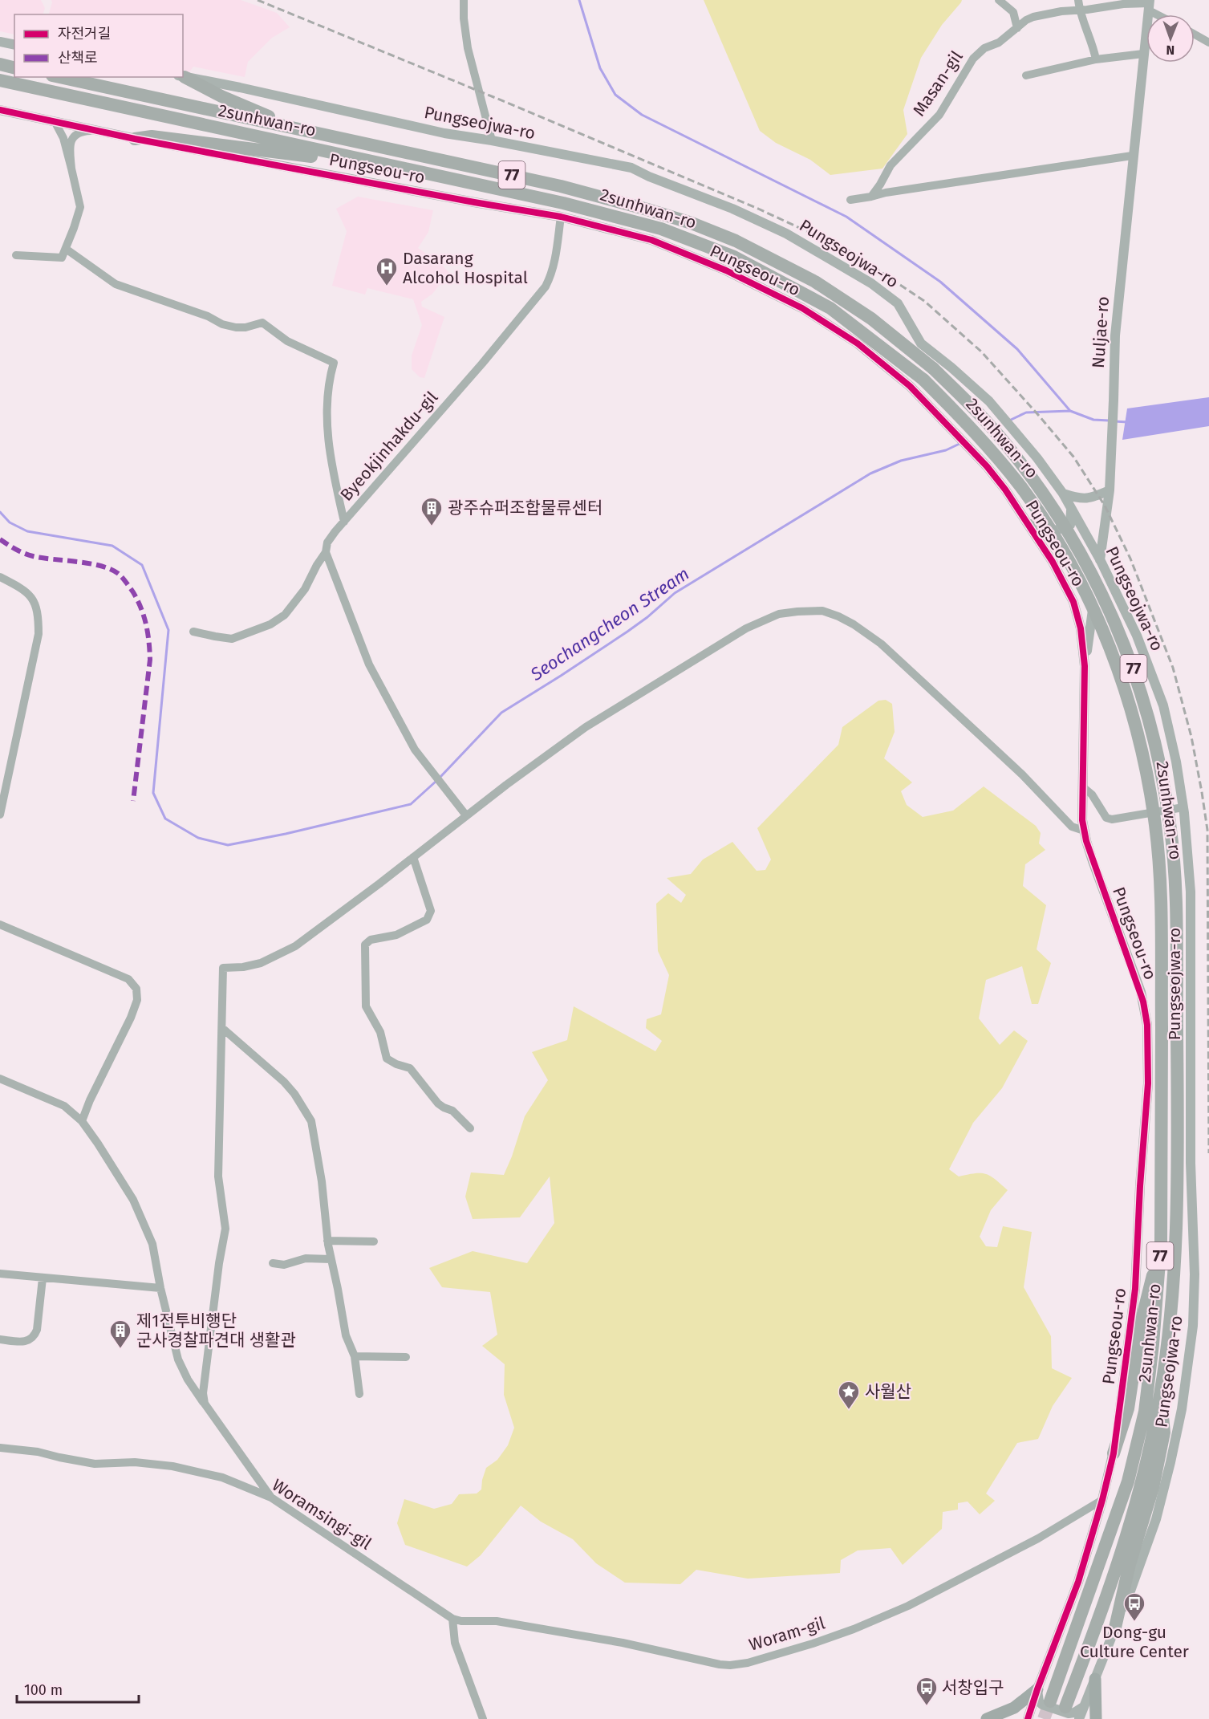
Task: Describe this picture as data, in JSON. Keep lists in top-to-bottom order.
{
  "streets": {
    "highway": ["2sunhwan-ro", "77"],
    "street": [
      "Masan-gil",
      "Pungseojwa-ro",
      "Pungseou-ro",
      "Nuljae-ro",
      "Byeokjinhakdu-gil",
      "Woramsingi-gil",
      "Woram-gil"
    ]
  },
  "crossings": [
    ["Masan-gil", "Nuljae-ro"],
    ["Pungseojwa-ro", "Nuljae-ro"],
    ["Pungseou-ro", "Nuljae-ro"],
    ["Pungseou-ro", "Byeokjinhakdu-gil"],
    ["Pungseou-ro", "Woram-gil"],
    ["Woramsingi-gil", "Woram-gil"]
  ],
  "water": ["Seochangcheon Stream"],
  "places": {
    "hospital": ["Dasarang Alcohol Hospital"],
    "building": ["광주슈퍼조합물류센터", "제1전투비행단 군사경찰파견대 생활관"],
    "place": ["사월산"],
    "bus stop": ["Dong-gu Culture Center", "서창입구"]
  },
  "legend": ["자전거길", "산책로"],
  "scale_bar": "100 m",
  "north": "bottom"
}
